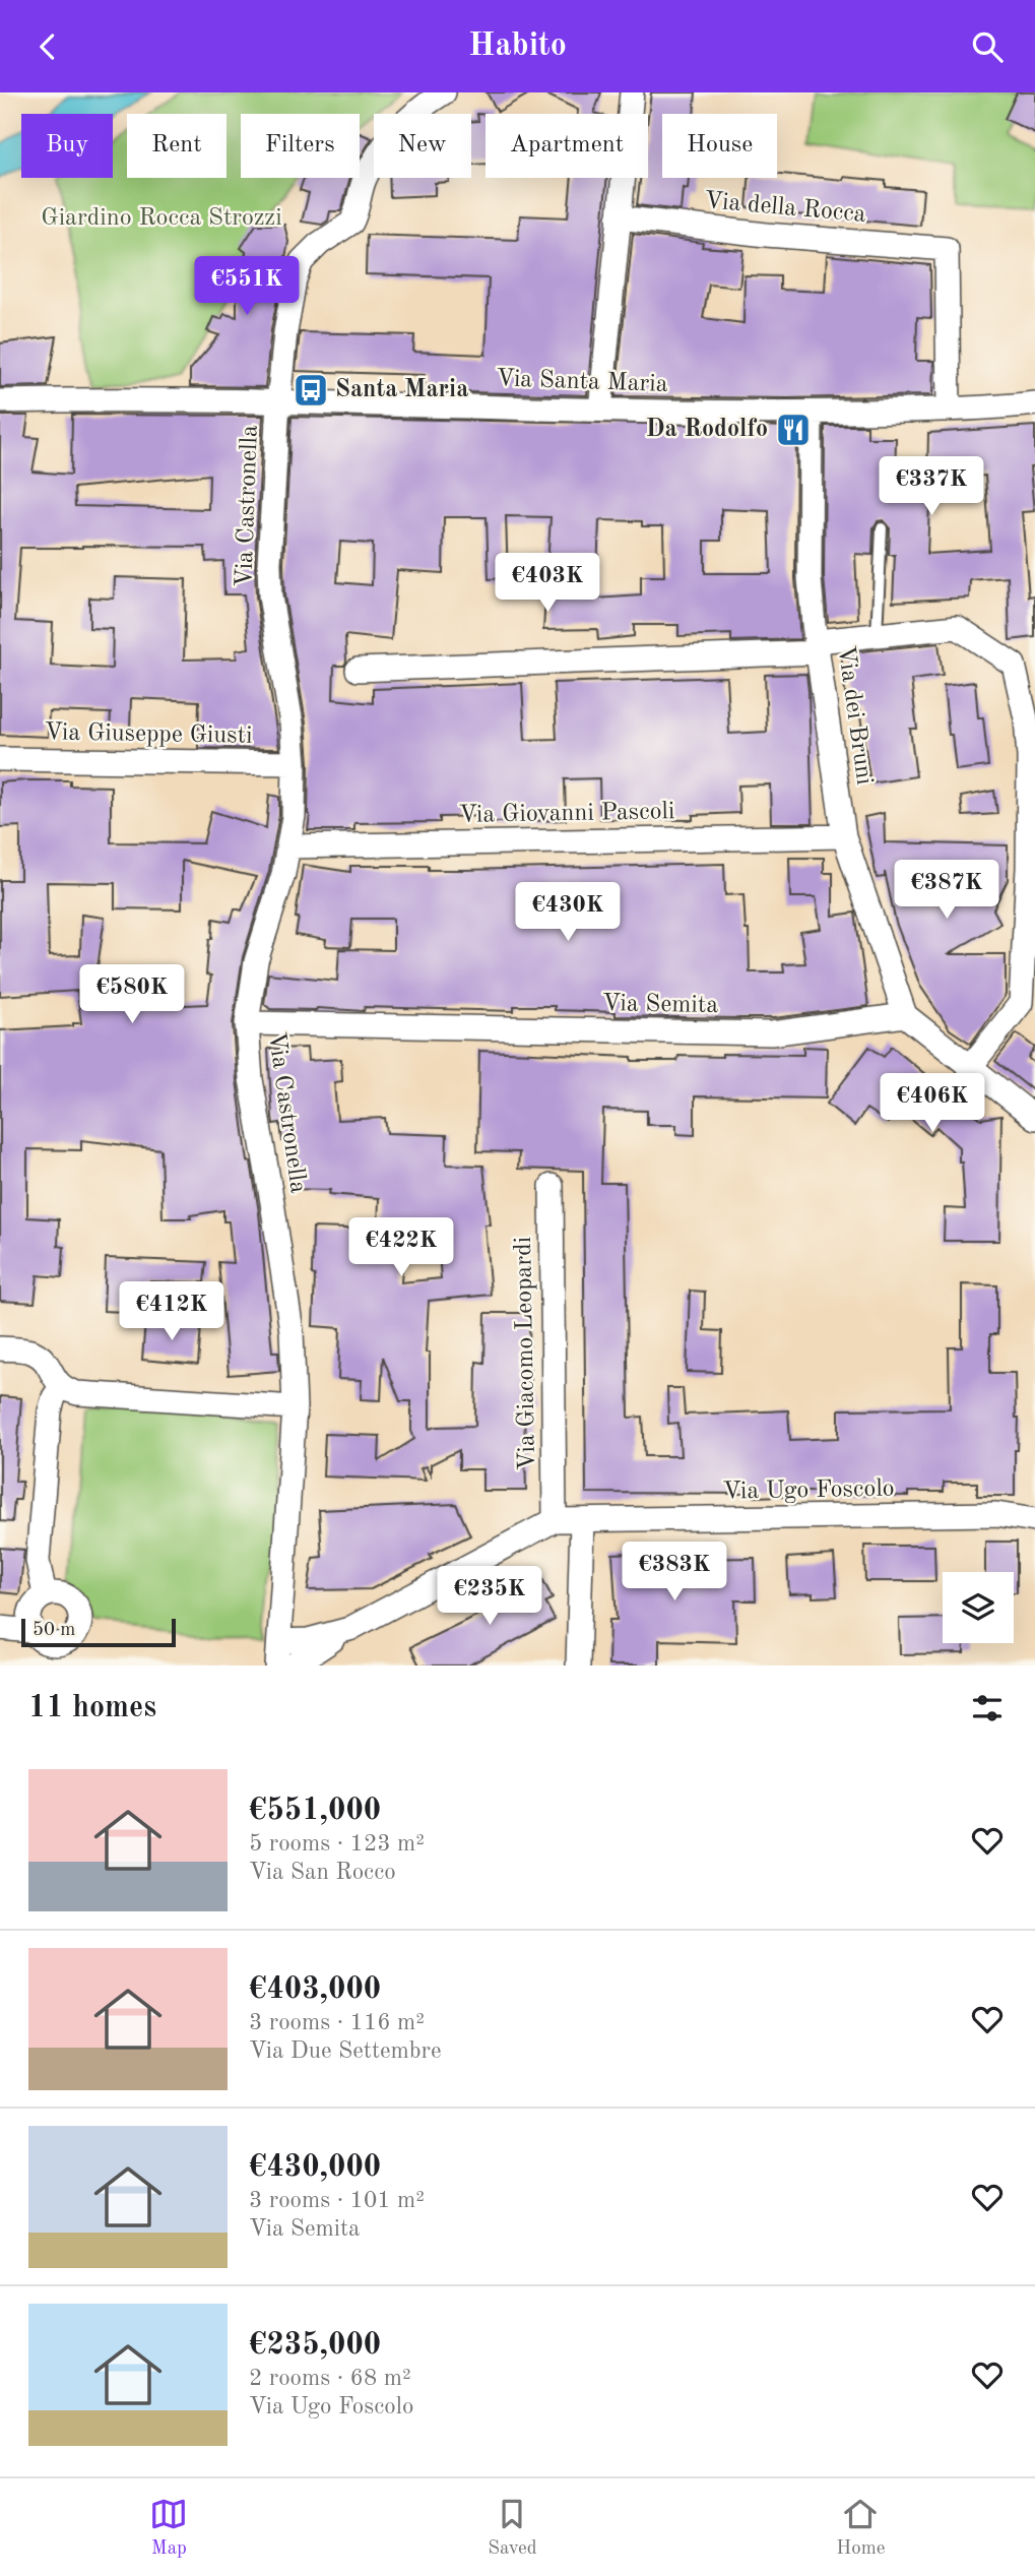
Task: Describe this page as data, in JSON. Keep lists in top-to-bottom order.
{
  "streets": {
    "street": [
      "Via della Rocca",
      "Via Santa Maria",
      "Via Castronella",
      "Via dei Bruni",
      "Via Giuseppe Giusti",
      "Via Giovanni Pascoli",
      "Via Semita",
      "Via Giacomo Leopardi",
      "Via Ugo Foscolo"
    ]
  },
  "crossings": [
    ["Via della Rocca", "Via Santa Maria"],
    ["Via Santa Maria", "Via Castronella"],
    ["Via Santa Maria", "Via dei Bruni"],
    ["Via Castronella", "Via Giuseppe Giusti"],
    ["Via Castronella", "Via Giovanni Pascoli"],
    ["Via Castronella", "Via Semita"],
    ["Via Castronella", "Via Ugo Foscolo"],
    ["Via dei Bruni", "Via Giovanni Pascoli"],
    ["Via dei Bruni", "Via Semita"],
    ["Via Giacomo Leopardi", "Via Ugo Foscolo"]
  ],
  "parks": ["Giardino Rocca Strozzi"],
  "places": {
    "bus stop": ["Santa Maria"],
    "restaurant": ["Da Rodolfo"]
  },
  "scale_bar": "50 m",
  "page": {
    "header": "Habito",
    "chip": [
      "Buy",
      "Rent",
      "Filters",
      "New",
      "Apartment",
      "House"
    ],
    "price": [
      "€551K",
      "€337K",
      "€403K",
      "€387K",
      "€430K",
      "€580K",
      "€406K",
      "€422K",
      "€412K",
      "€383K",
      "€235K"
    ],
    "scale": "50 m",
    "heading": "11 homes",
    "list": [
      {
        "name": "€551,000",
        "note": "5 rooms · 123 m² · Via San Rocco"
      },
      {
        "name": "€403,000",
        "note": "3 rooms · 116 m² · Via Due Settembre"
      },
      {
        "name": "€430,000",
        "note": "3 rooms · 101 m² · Via Semita"
      },
      {
        "name": "€235,000",
        "note": "2 rooms · 68 m² · Via Ugo Foscolo"
      }
    ],
    "tabs": ["Map", "Saved", "Home"]
  }
}
